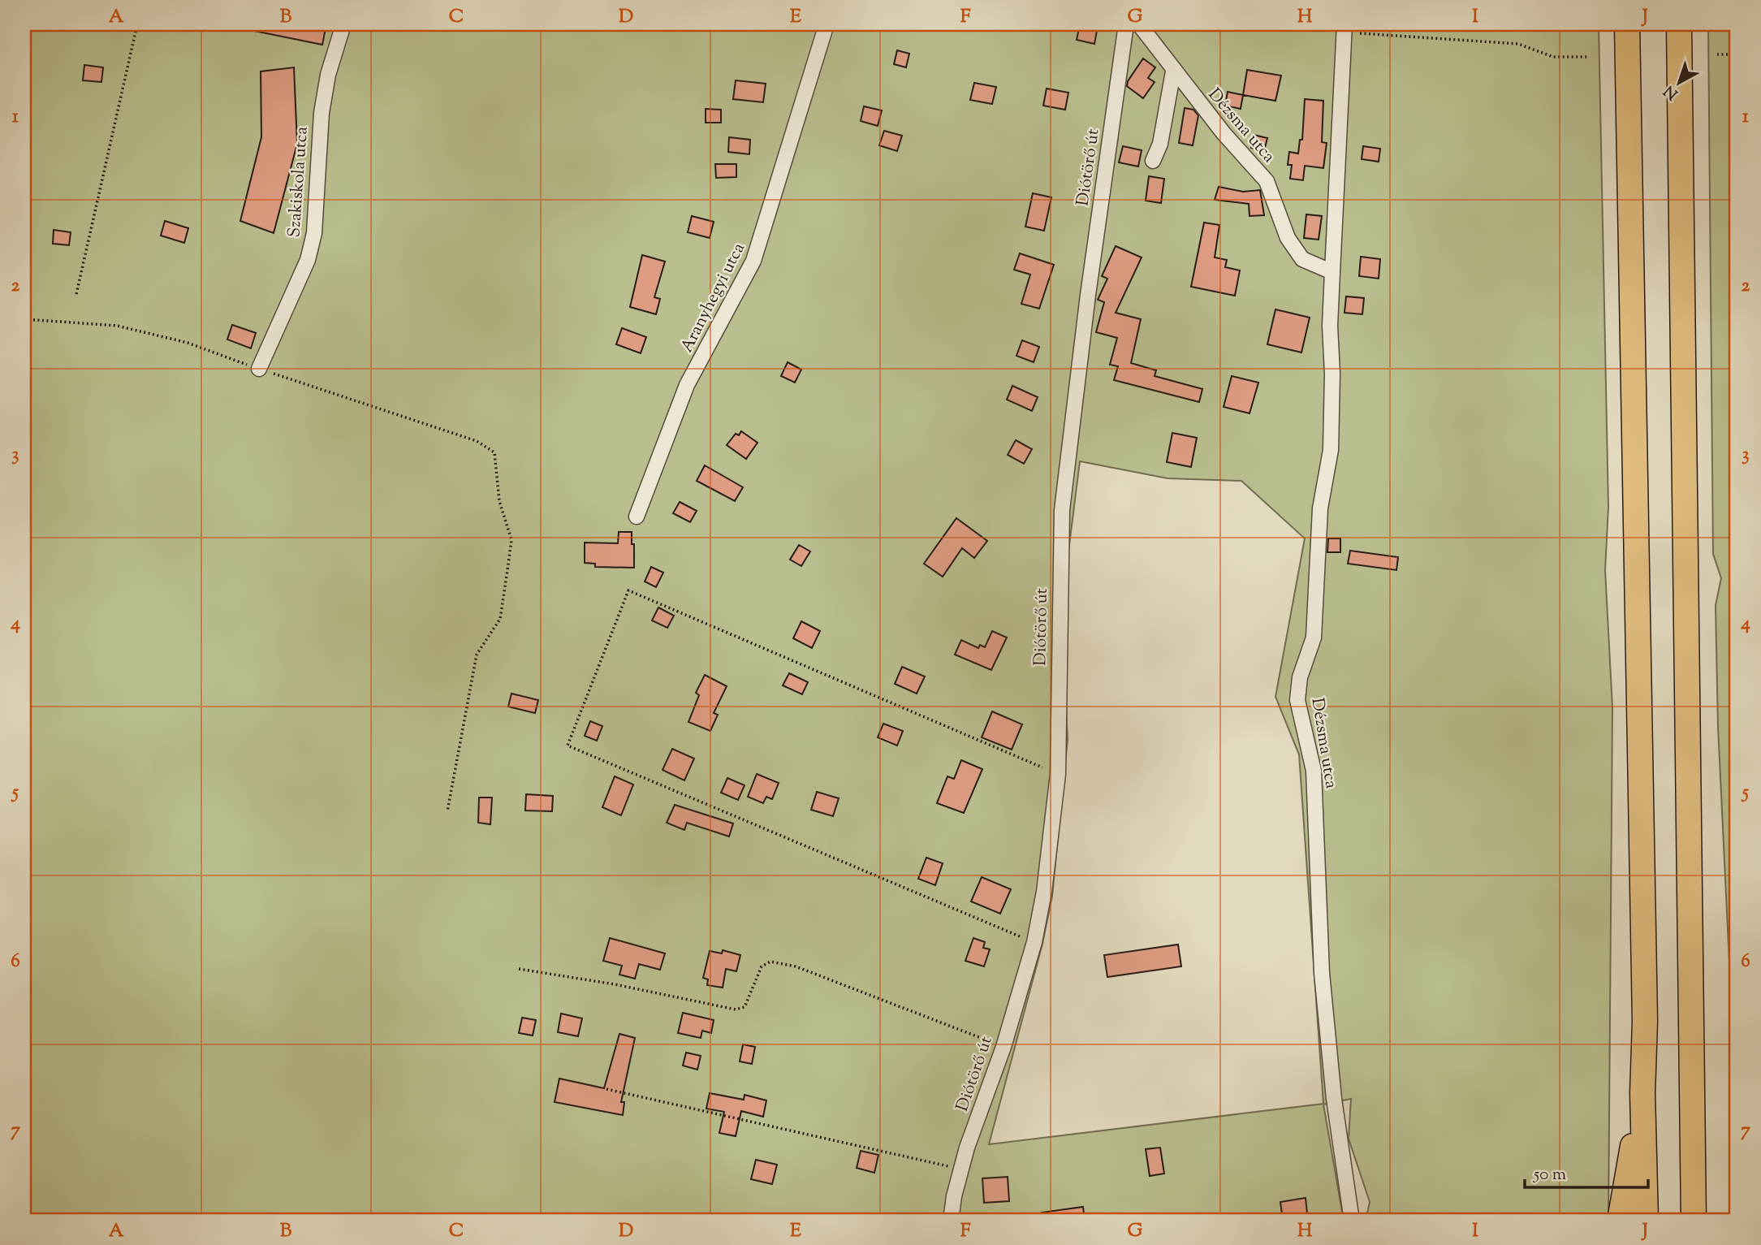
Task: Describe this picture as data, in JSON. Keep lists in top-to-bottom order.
{
  "streets": {
    "street": [
      "Dézsma utca",
      "Diótörő út",
      "Szakiskola utca",
      "Aranyhegyi utca"
    ]
  },
  "scale_bar": "50 m",
  "north": "bottom left",
  "grid": {
    "columns": [
      "A",
      "B",
      "C",
      "D",
      "E",
      "F",
      "G",
      "H",
      "I",
      "J"
    ],
    "rows": [
      "1",
      "2",
      "3",
      "4",
      "5",
      "6",
      "7"
    ]
  }
}
